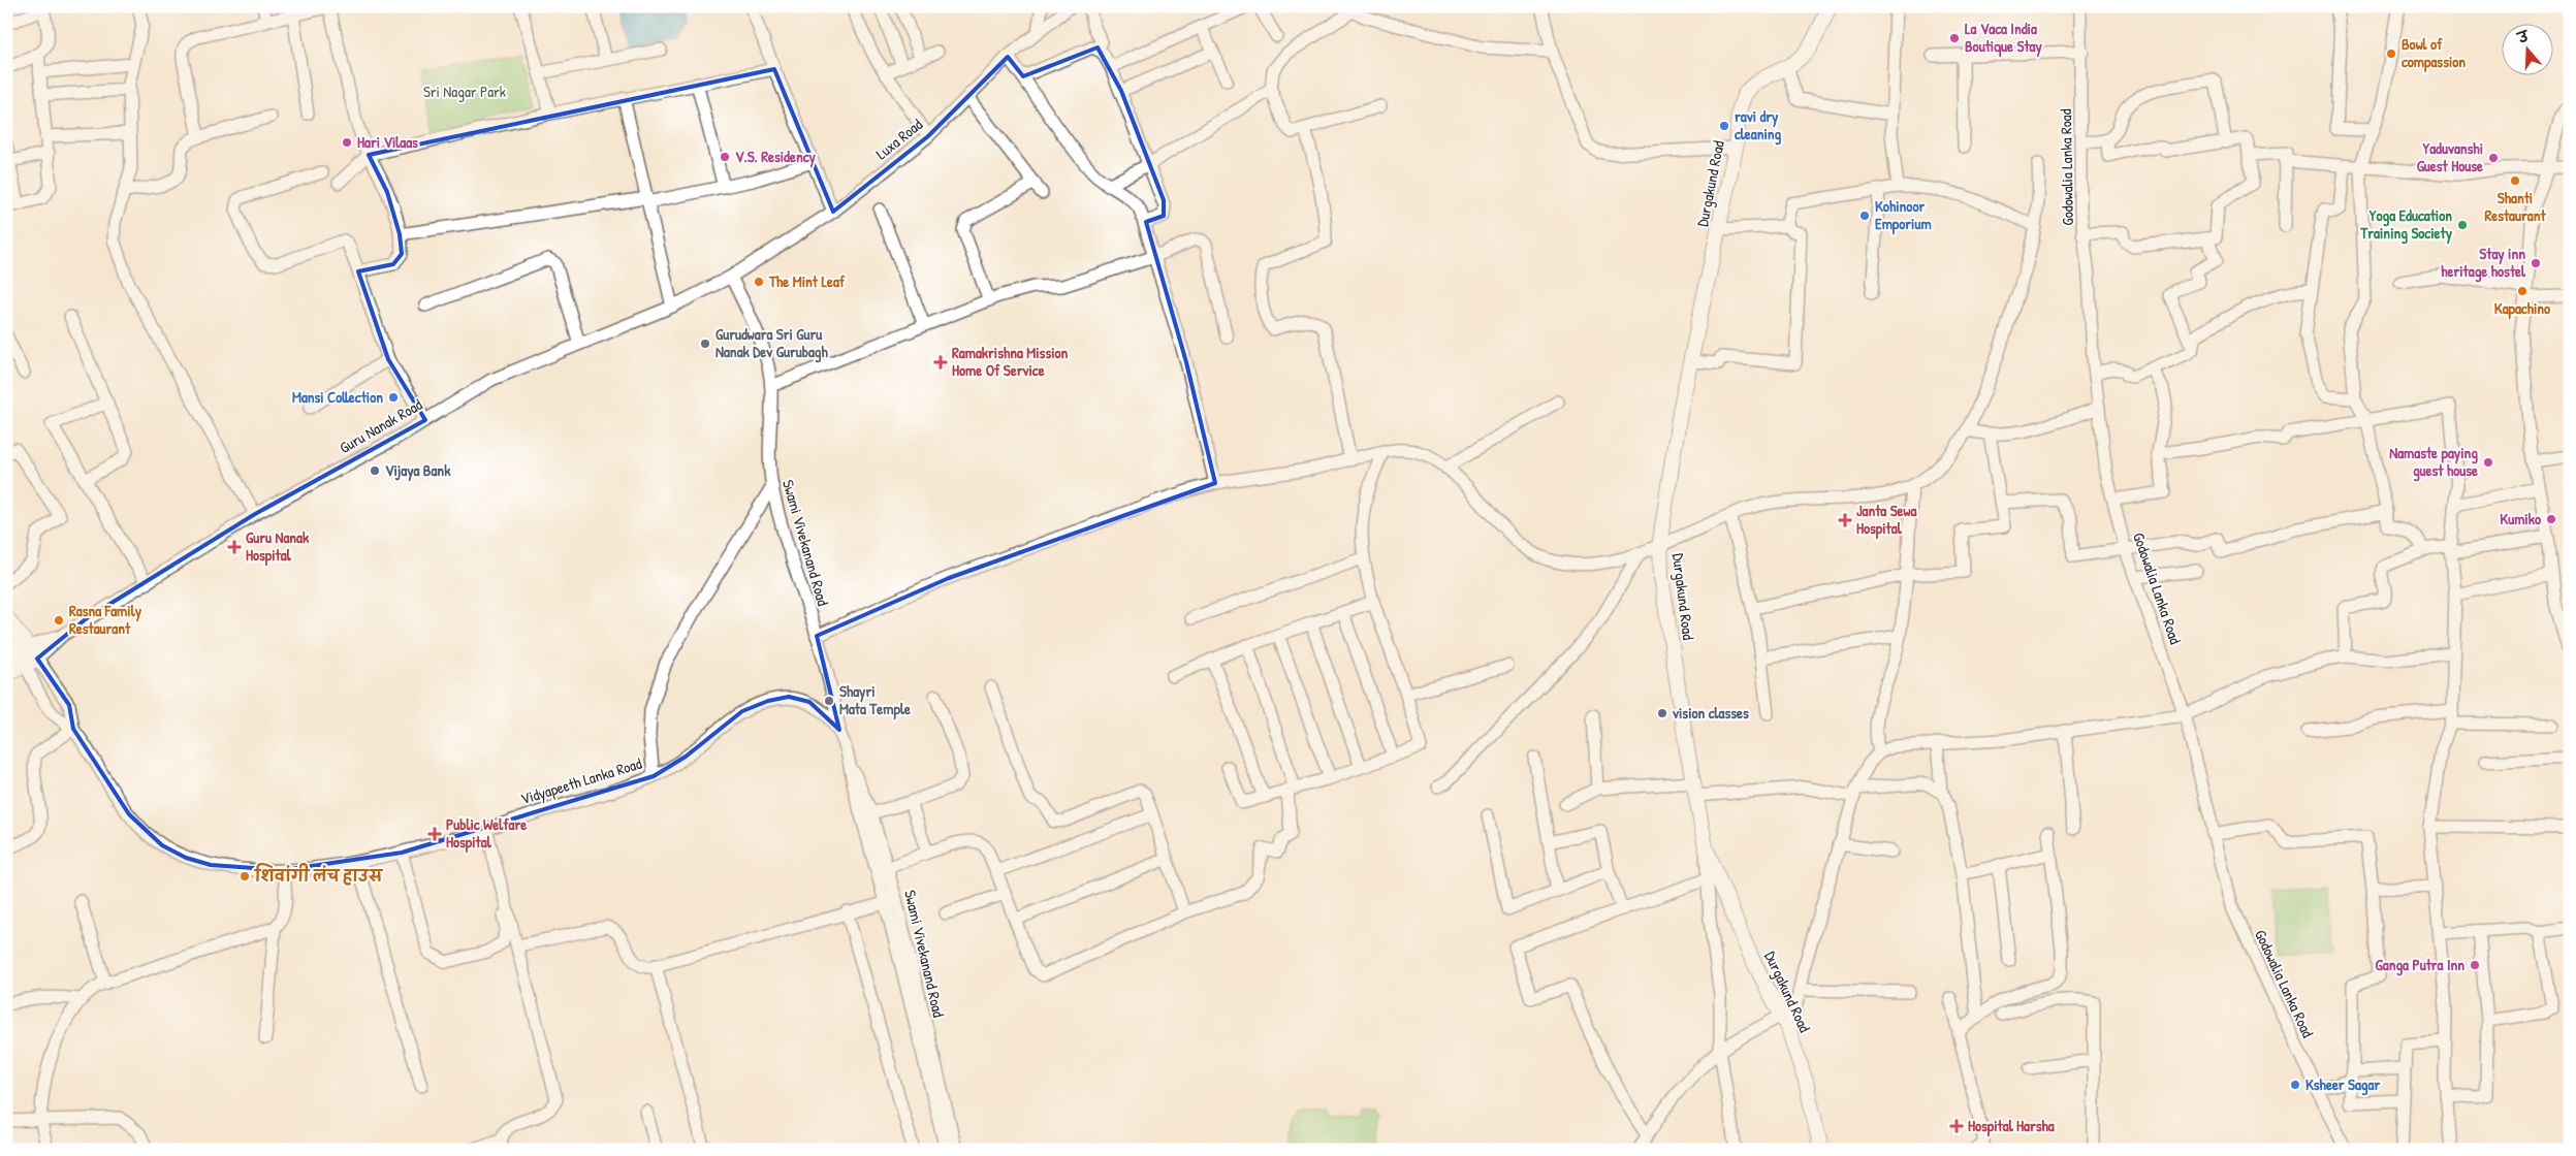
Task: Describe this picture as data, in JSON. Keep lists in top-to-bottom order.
{
  "streets": {
    "main road": ["Durgakund Road", "Guru Nanak Road", "Vidyapeeth Lanka Road"],
    "street": ["Luxa Road", "Godowalia Lanka Road", "Swami Vivekanand Road"]
  },
  "crossings": [
    ["Luxa Road", "Guru Nanak Road"],
    ["Luxa Road", "Swami Vivekanand Road"],
    ["Guru Nanak Road", "Swami Vivekanand Road"],
    ["Guru Nanak Road", "Vidyapeeth Lanka Road"],
    ["Swami Vivekanand Road", "Vidyapeeth Lanka Road"]
  ],
  "parks": ["Sri Nagar Park"],
  "places": {
    "other": [
      "La Vaca India Boutique Stay",
      "Bowl of compassion",
      "ravi dry cleaning",
      "Hari Vilaas",
      "V.S. Residency",
      "Yaduvanshi Guest House",
      "Shanti Restaurant",
      "Kohinoor Emporium",
      "Yoga Education Training Society",
      "Stay inn heritage hostel",
      "The Mint Leaf",
      "Kapachino",
      "Gurudwara Sri Guru Nanak Dev Gurubagh",
      "Mansi Collection",
      "Namaste paying guest house",
      "Vijaya Bank",
      "Kumiko",
      "Rasna Family Restaurant",
      "Shayri Mata Temple",
      "vision classes",
      "शिवांगी लंच हाउस",
      "Ganga Putra Inn",
      "Ksheer Sagar"
    ],
    "health": [
      "Ramakrishna Mission Home Of Service",
      "Janta Sewa Hospital",
      "Guru Nanak Hospital",
      "Public Welfare Hospital",
      "Hospital Harsha"
    ]
  },
  "north": "top"
}
